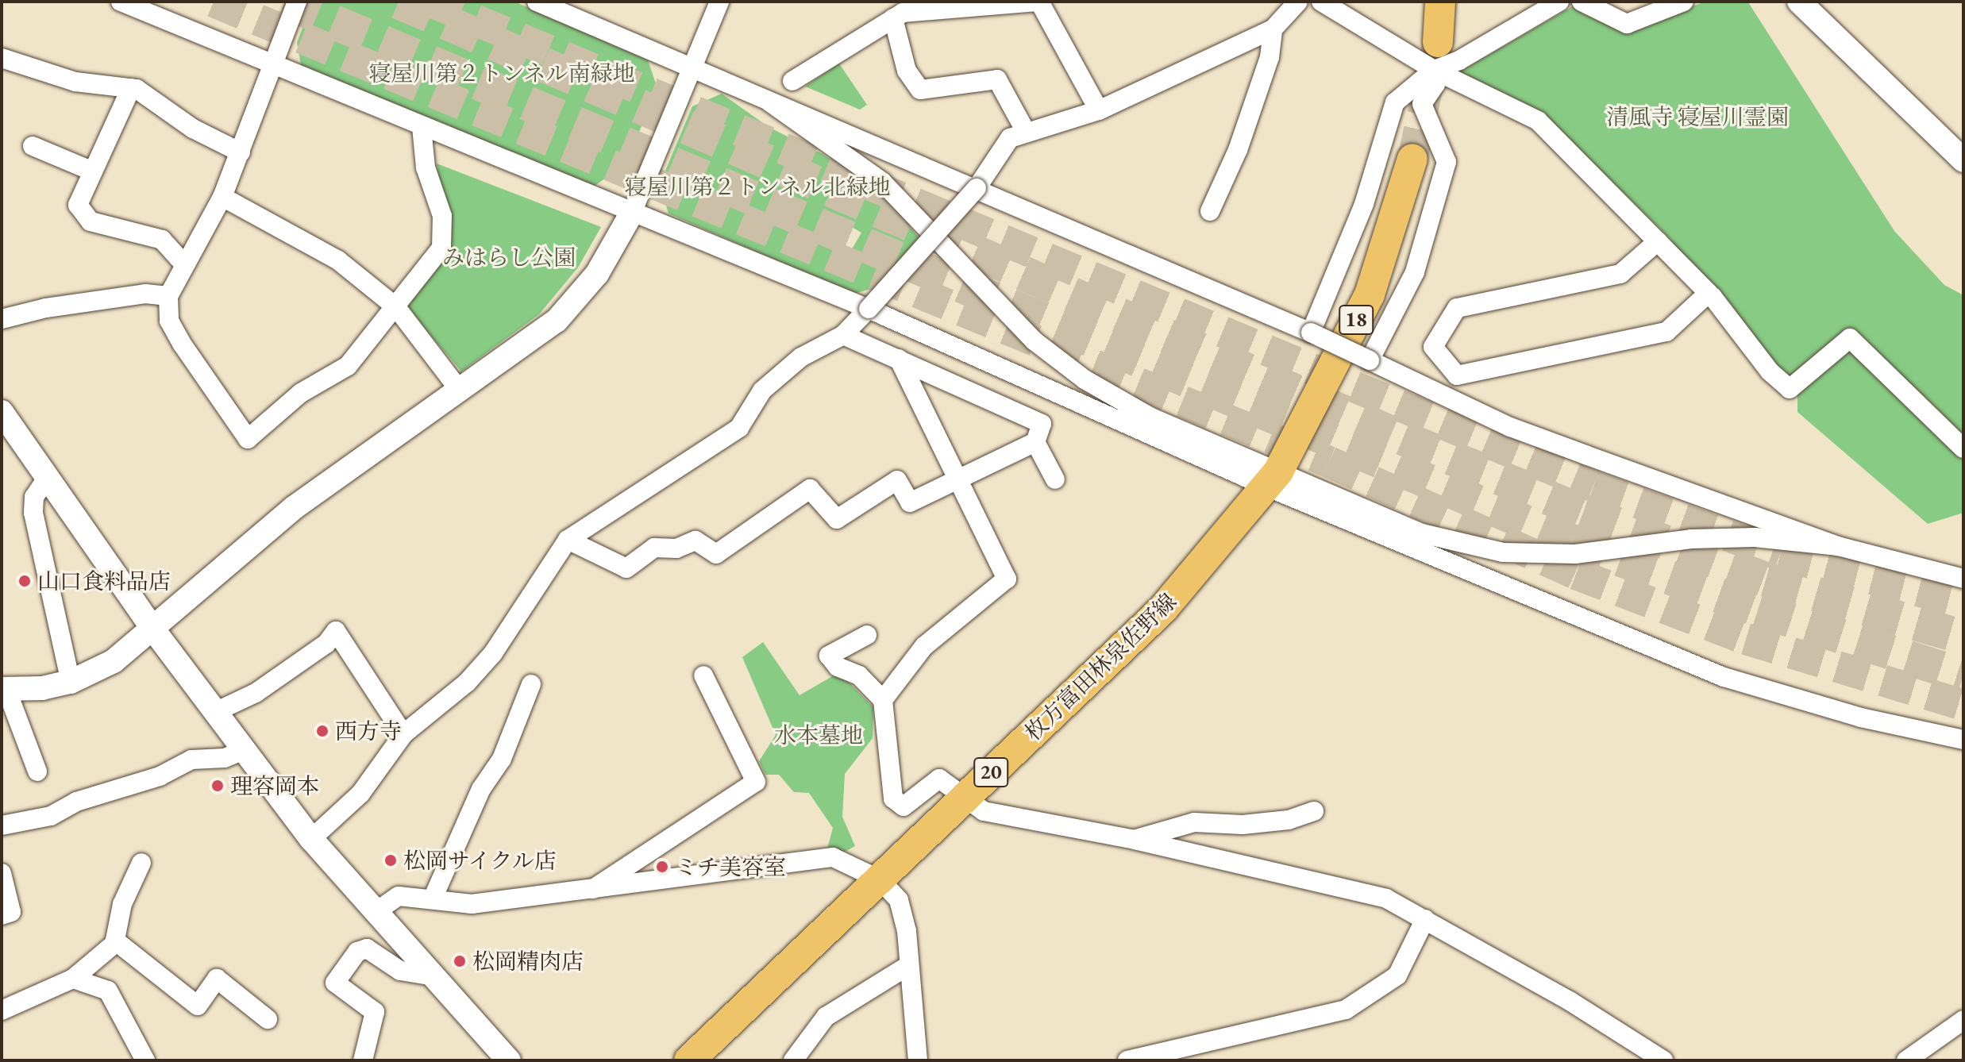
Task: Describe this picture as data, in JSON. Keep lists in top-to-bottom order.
{
  "streets": {
    "main road": ["18", "枚方富田林泉佐野線", "20"]
  },
  "crossings": [
    ["18", "枚方富田林泉佐野線"]
  ],
  "parks": [
    "寝屋川第２トンネル南緑地",
    "清風寺 寝屋川霊園",
    "寝屋川第２トンネル北緑地",
    "みはらし公園",
    "水本墓地"
  ],
  "places": [
    "山口食料品店",
    "西方寺",
    "理容岡本",
    "松岡サイクル店",
    "ミチ美容室",
    "松岡精肉店"
  ]
}
